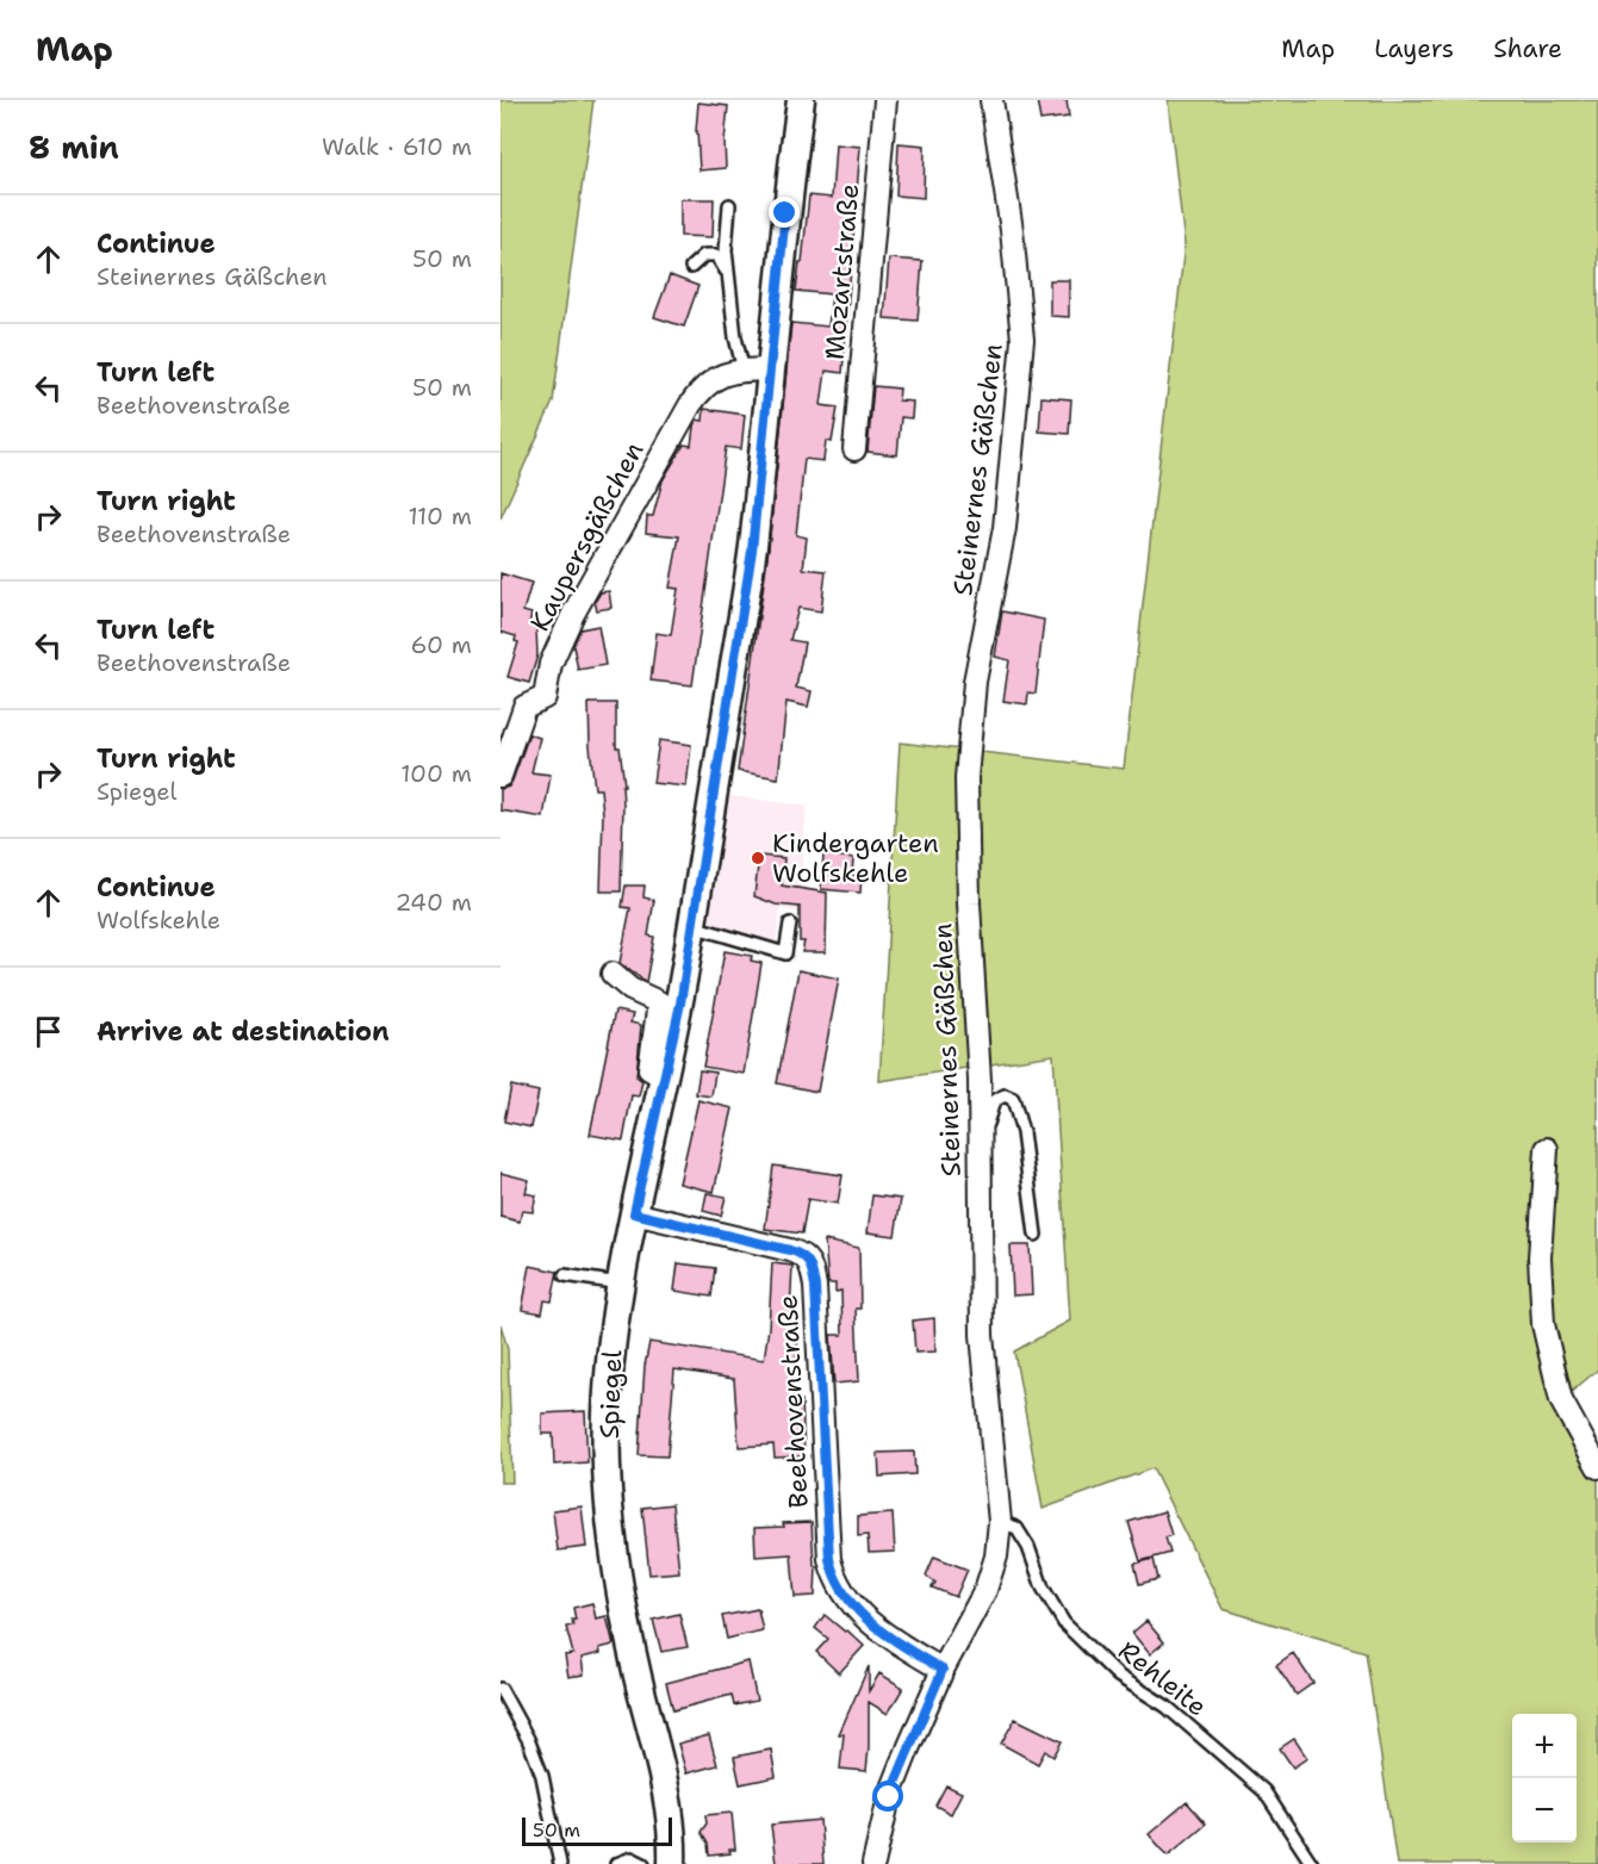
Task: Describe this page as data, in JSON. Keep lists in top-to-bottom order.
{
  "streets": {
    "street": [
      "Mozartstraße",
      "Steinernes Gäßchen",
      "Kaupersgäßchen",
      "Spiegel",
      "Beethovenstraße"
    ],
    "lane": ["Rehleite"]
  },
  "crossings": [
    ["Steinernes Gäßchen", "Beethovenstraße"],
    ["Steinernes Gäßchen", "Rehleite"],
    ["Kaupersgäßchen", "Spiegel"],
    ["Spiegel", "Beethovenstraße"]
  ],
  "places": ["Kindergarten Wolfskehle"],
  "scale_bar": "50 m",
  "page": {
    "header": "Map",
    "nav": ["Map", "Layers", "Share"],
    "heading": ["8 min", "Walk · 610 m"],
    "list": [
      ["Continue", "Steinernes Gäßchen", "50 m"],
      ["Turn left", "Beethovenstraße", "50 m"],
      ["Turn right", "Beethovenstraße", "110 m"],
      ["Turn left", "Beethovenstraße", "60 m"],
      ["Turn right", "Spiegel", "100 m"],
      ["Continue", "Wolfskehle", "240 m"],
      "Arrive at destination"
    ],
    "map_buttons": ["+", "−"],
    "scale": "50 m"
  }
}
